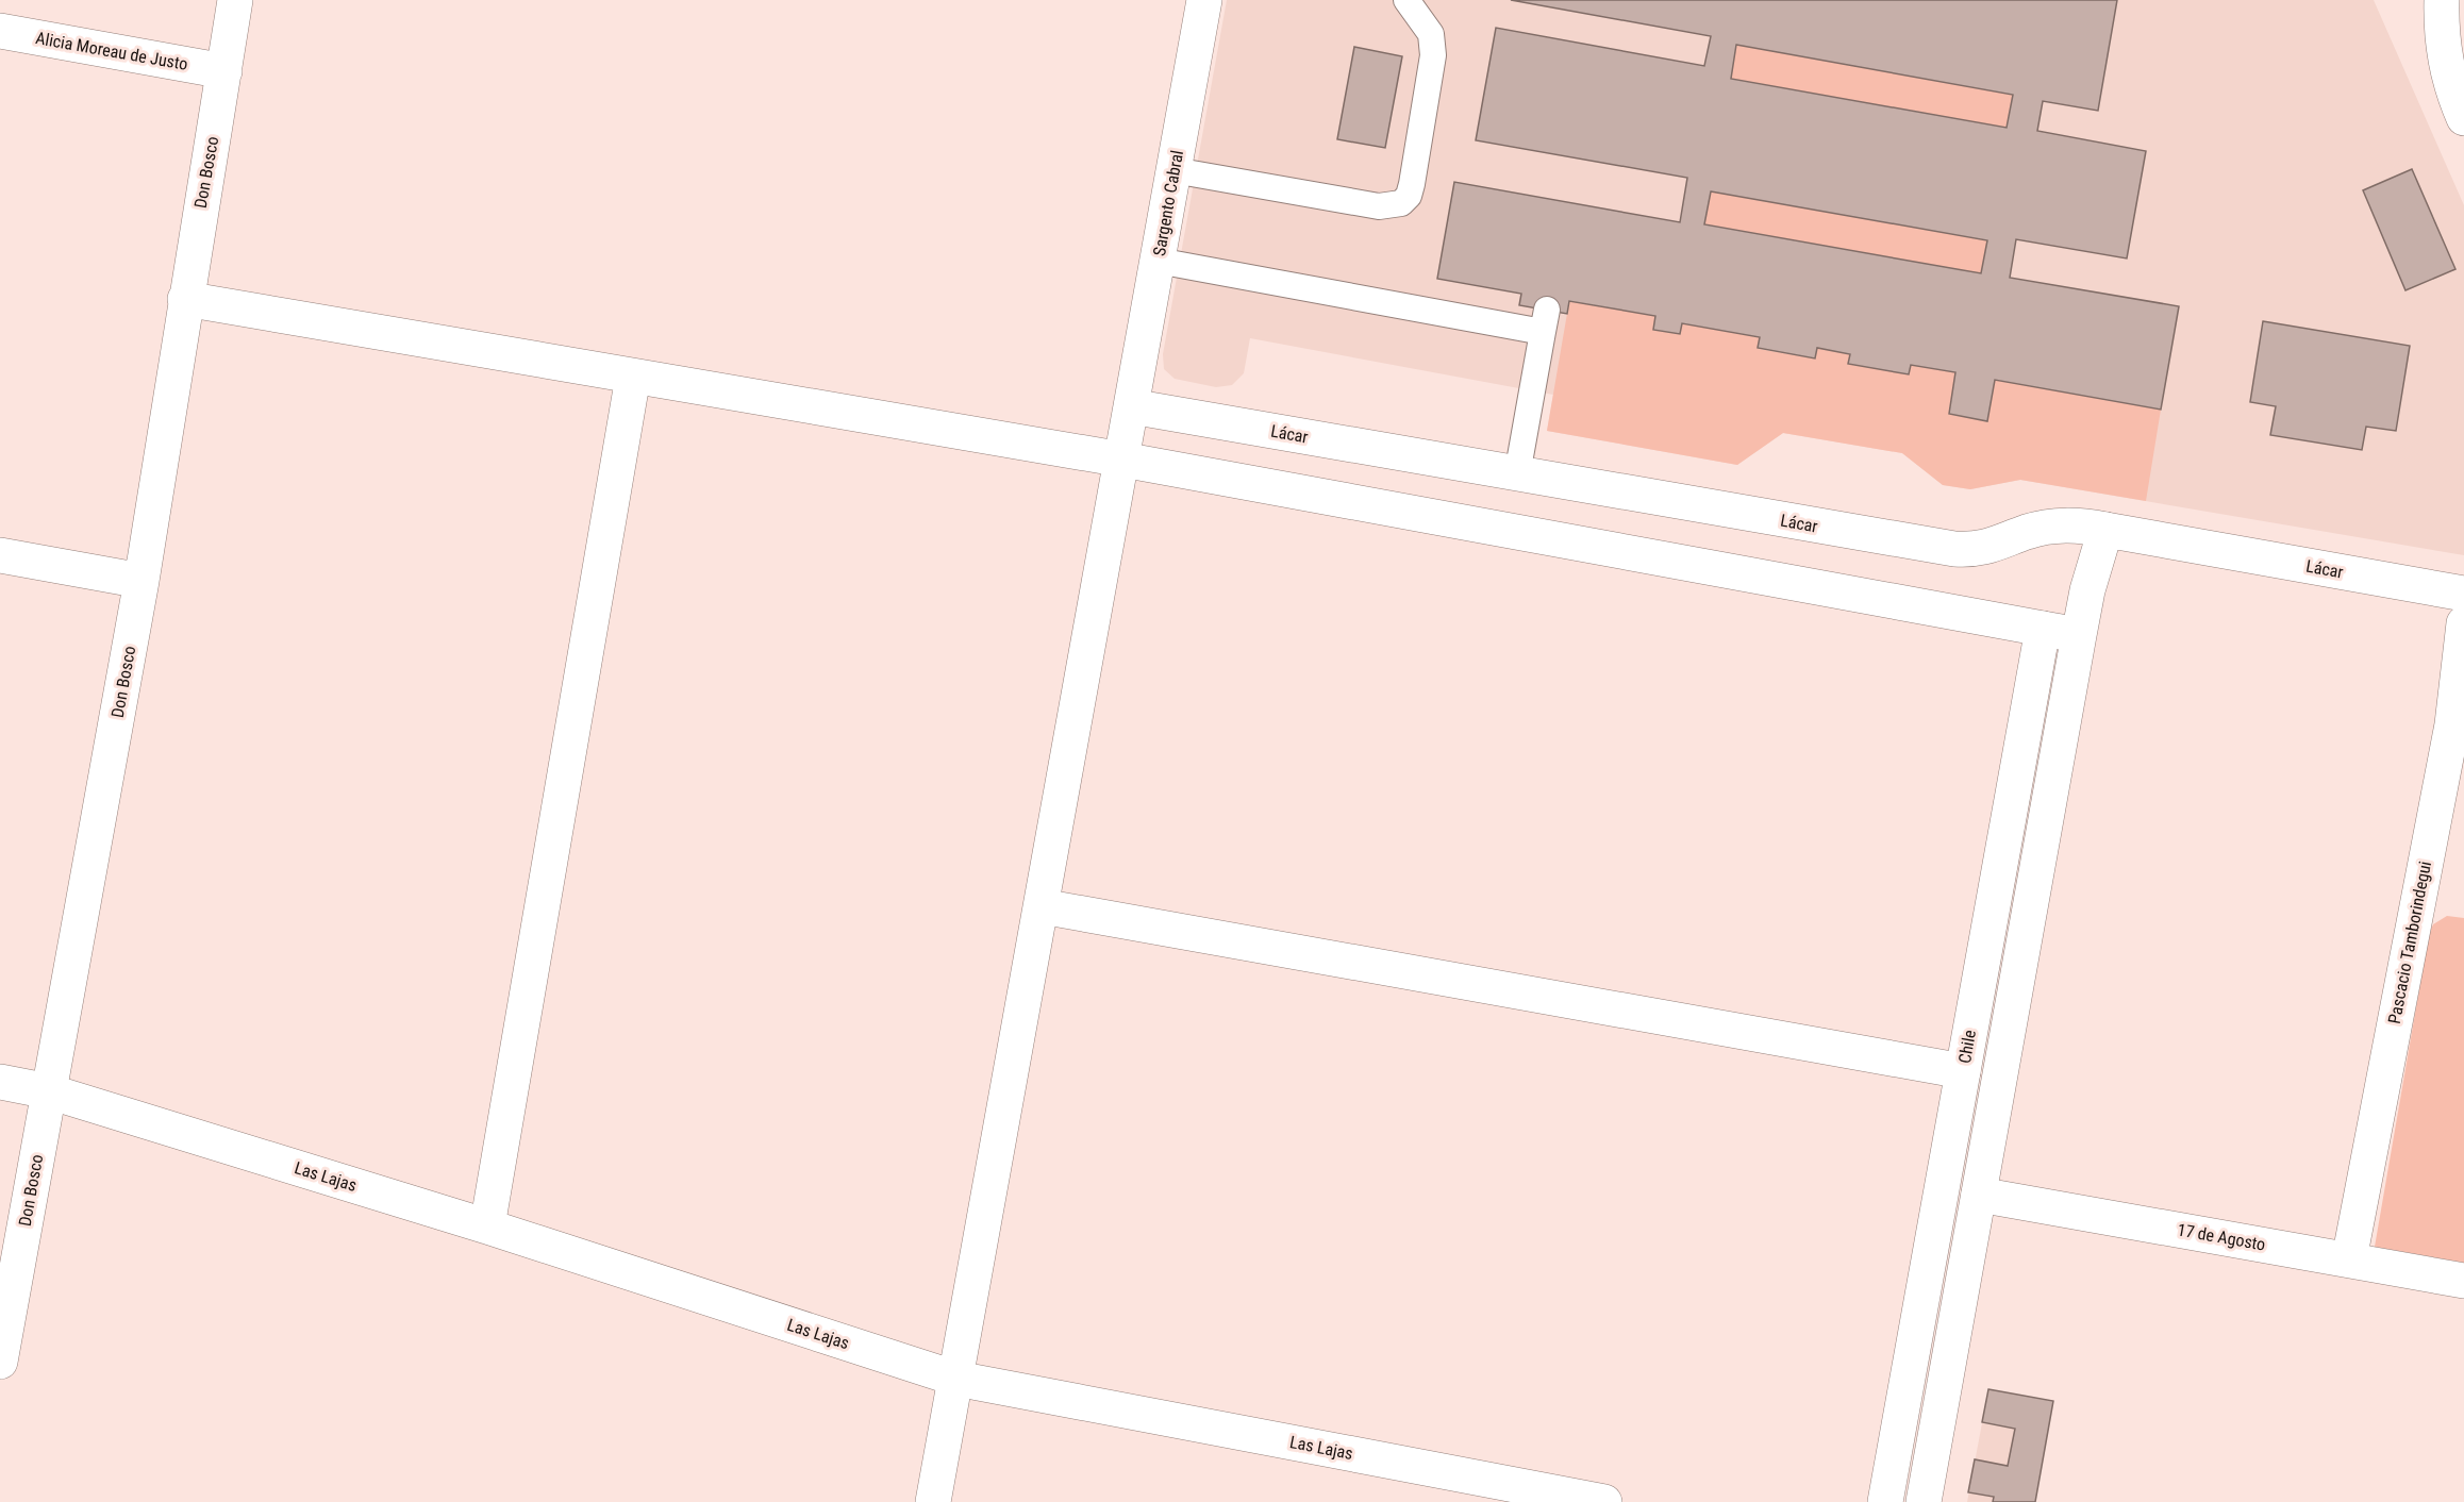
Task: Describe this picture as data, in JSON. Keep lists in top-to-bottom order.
{
  "streets": {
    "street": [
      "Alicia Moreau de Justo",
      "Don Bosco",
      "Sargento Cabral",
      "Lácar",
      "Pascacio Tamborindegui",
      "Chile",
      "Las Lajas",
      "17 de Agosto"
    ]
  },
  "crossings": [
    ["Alicia Moreau de Justo", "Don Bosco"],
    ["Don Bosco", "Las Lajas"],
    ["Sargento Cabral", "Lácar"],
    ["Sargento Cabral", "Las Lajas"],
    ["Pascacio Tamborindegui", "17 de Agosto"]
  ]
}
